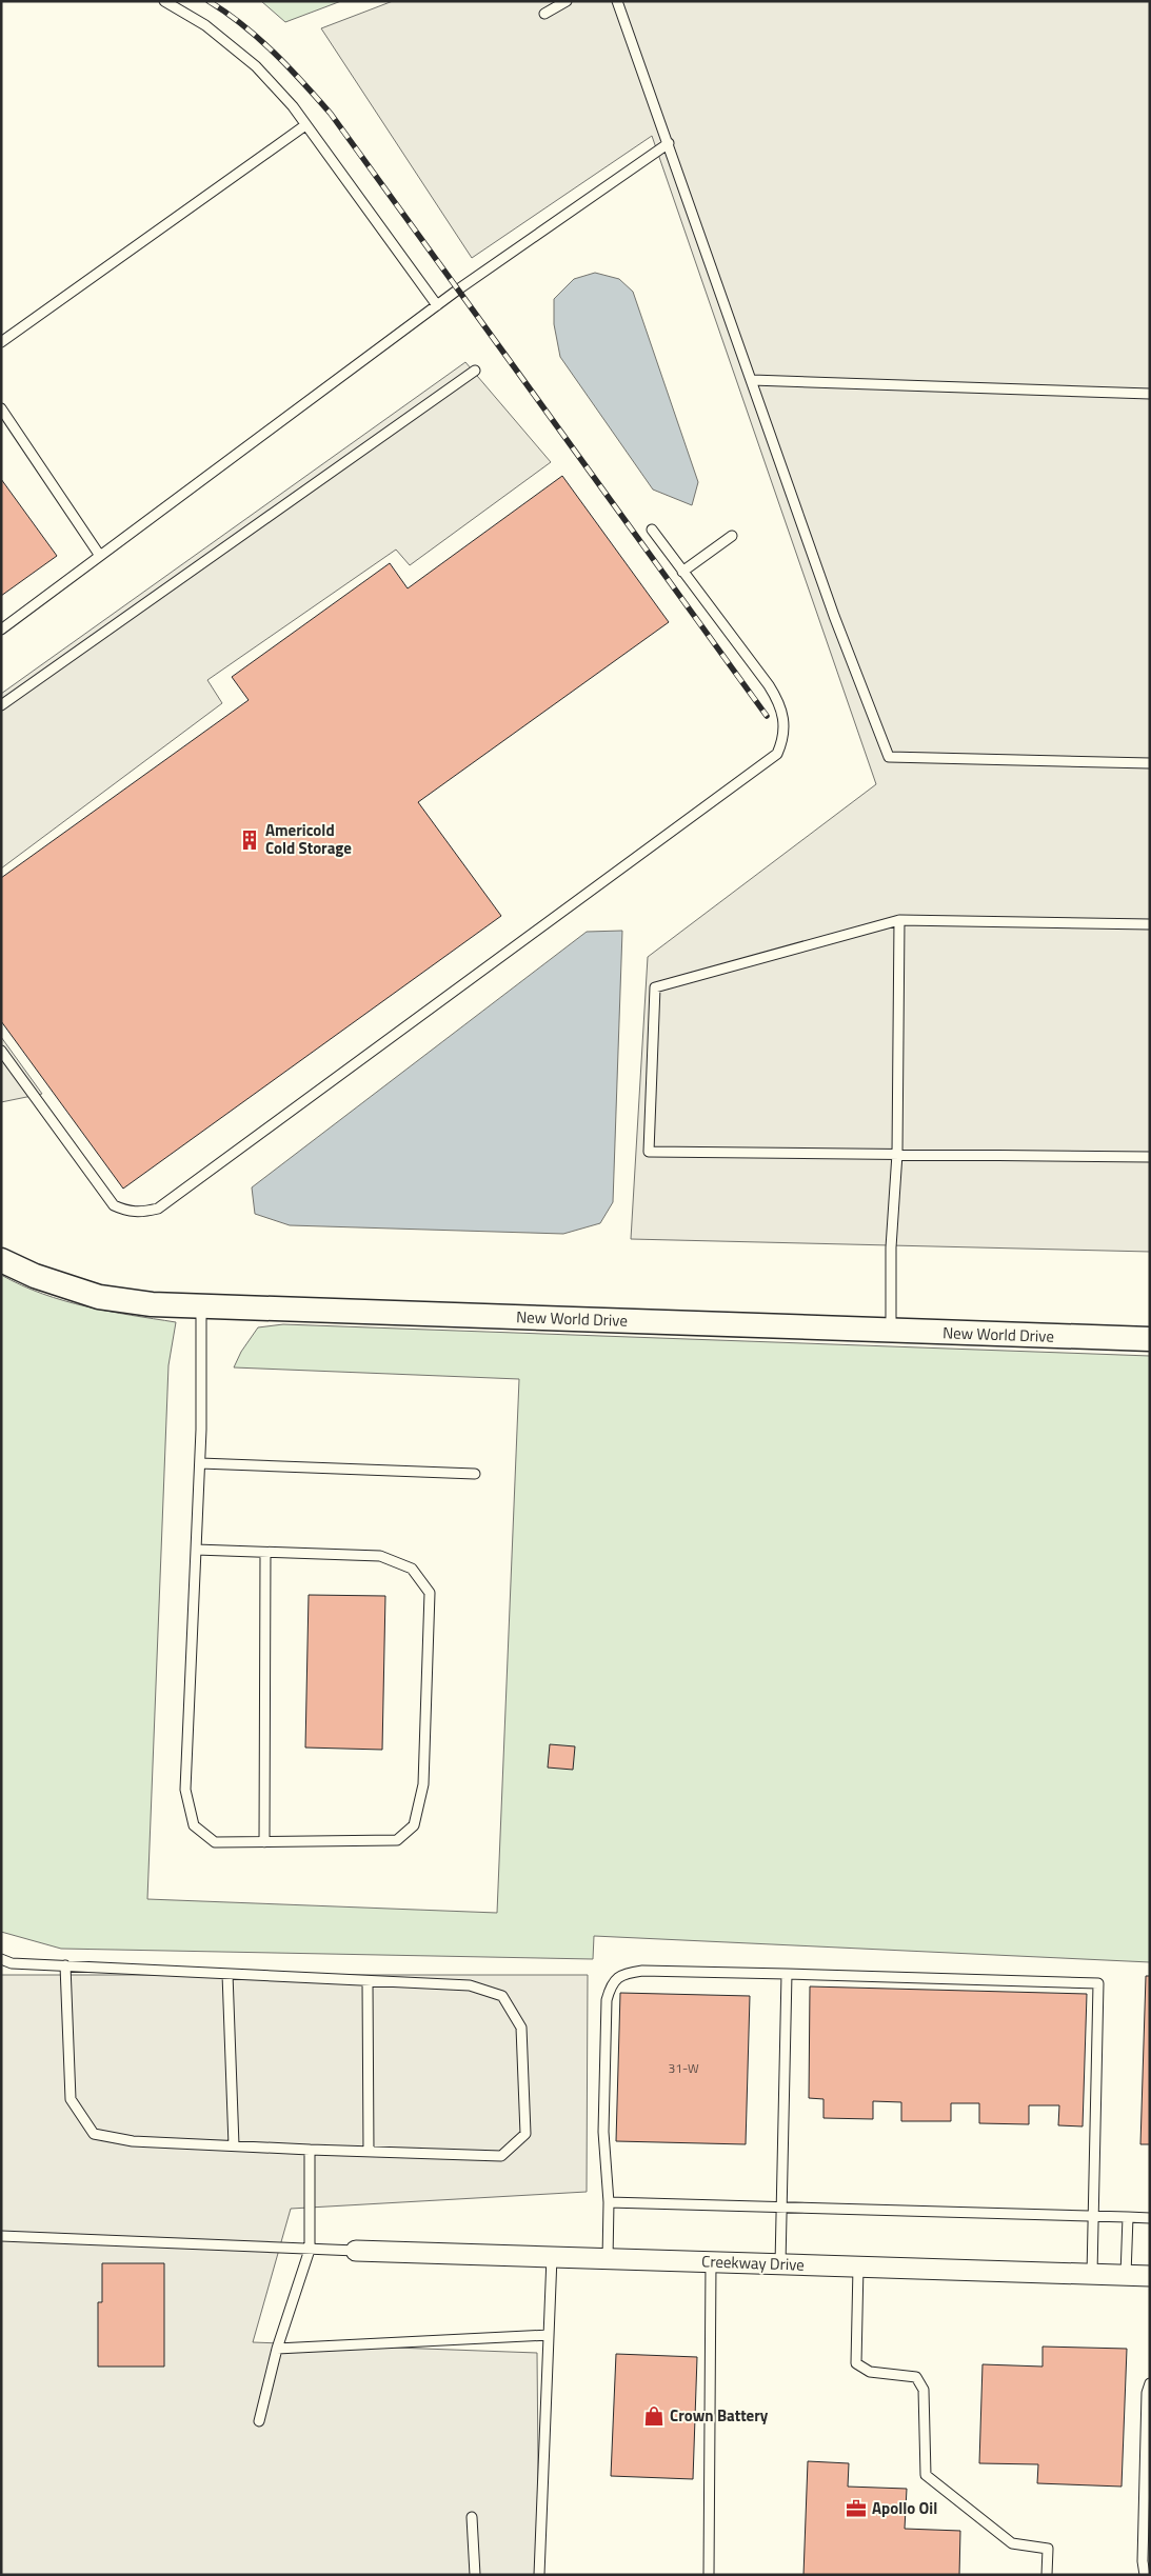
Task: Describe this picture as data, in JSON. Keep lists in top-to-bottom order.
{
  "streets": {
    "street": ["New World Drive", "Creekway Drive"]
  },
  "places": {
    "building": ["Americold Cold Storage"],
    "shop": ["Crown Battery"],
    "office": ["Apollo Oil"]
  },
  "house_numbers": ["31-W"]
}
